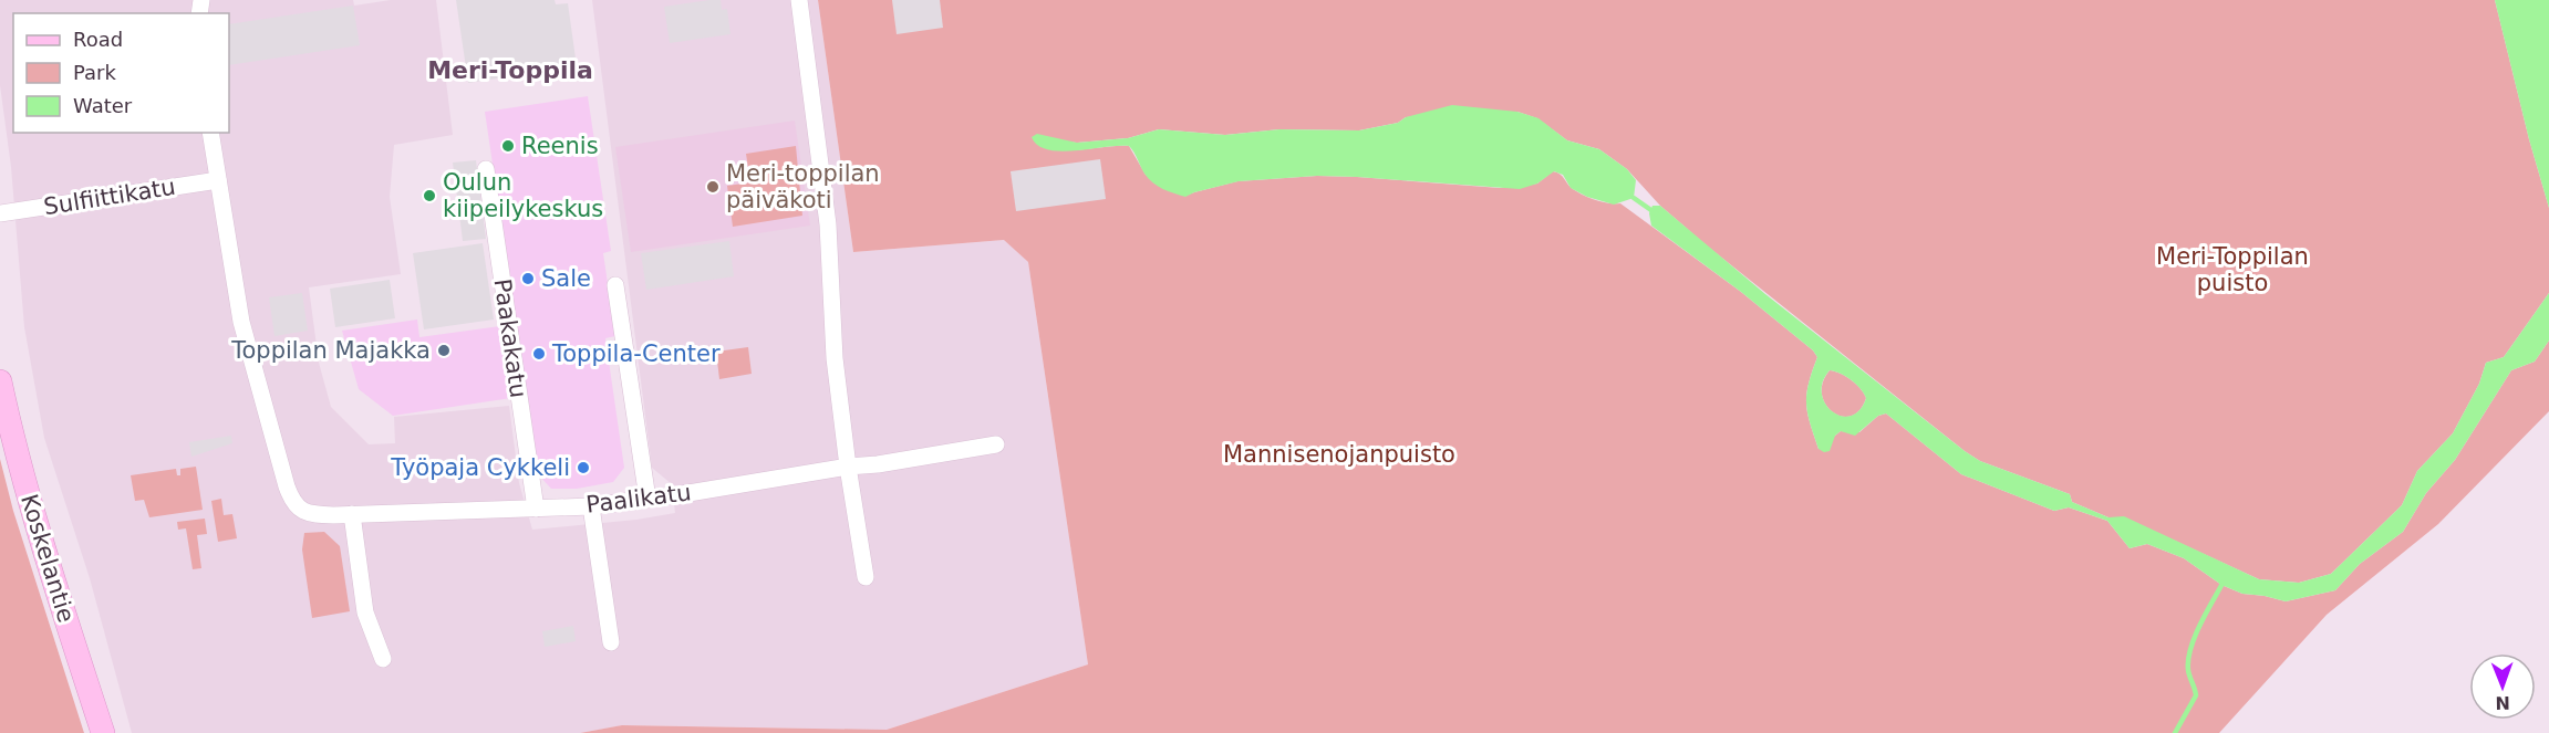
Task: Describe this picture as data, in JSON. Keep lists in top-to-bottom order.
{
  "streets": {
    "main road": ["Koskelantie"],
    "street": ["Sulfiittikatu", "Paakakatu", "Paalikatu"]
  },
  "crossings": [
    ["Sulfiittikatu", "Paalikatu"],
    ["Paakakatu", "Paalikatu"]
  ],
  "districts": ["Meri-Toppila"],
  "parks": ["Meri-Toppilan puisto", "Mannisenojanpuisto"],
  "places": [
    "Reenis",
    "Meri-toppilan päiväkoti",
    "Oulun kiipeilykeskus",
    "Sale",
    "Toppilan Majakka",
    "Toppila-Center",
    "Työpaja Cykkeli"
  ],
  "legend": ["Road", "Park", "Water"],
  "north": "bottom"
}
